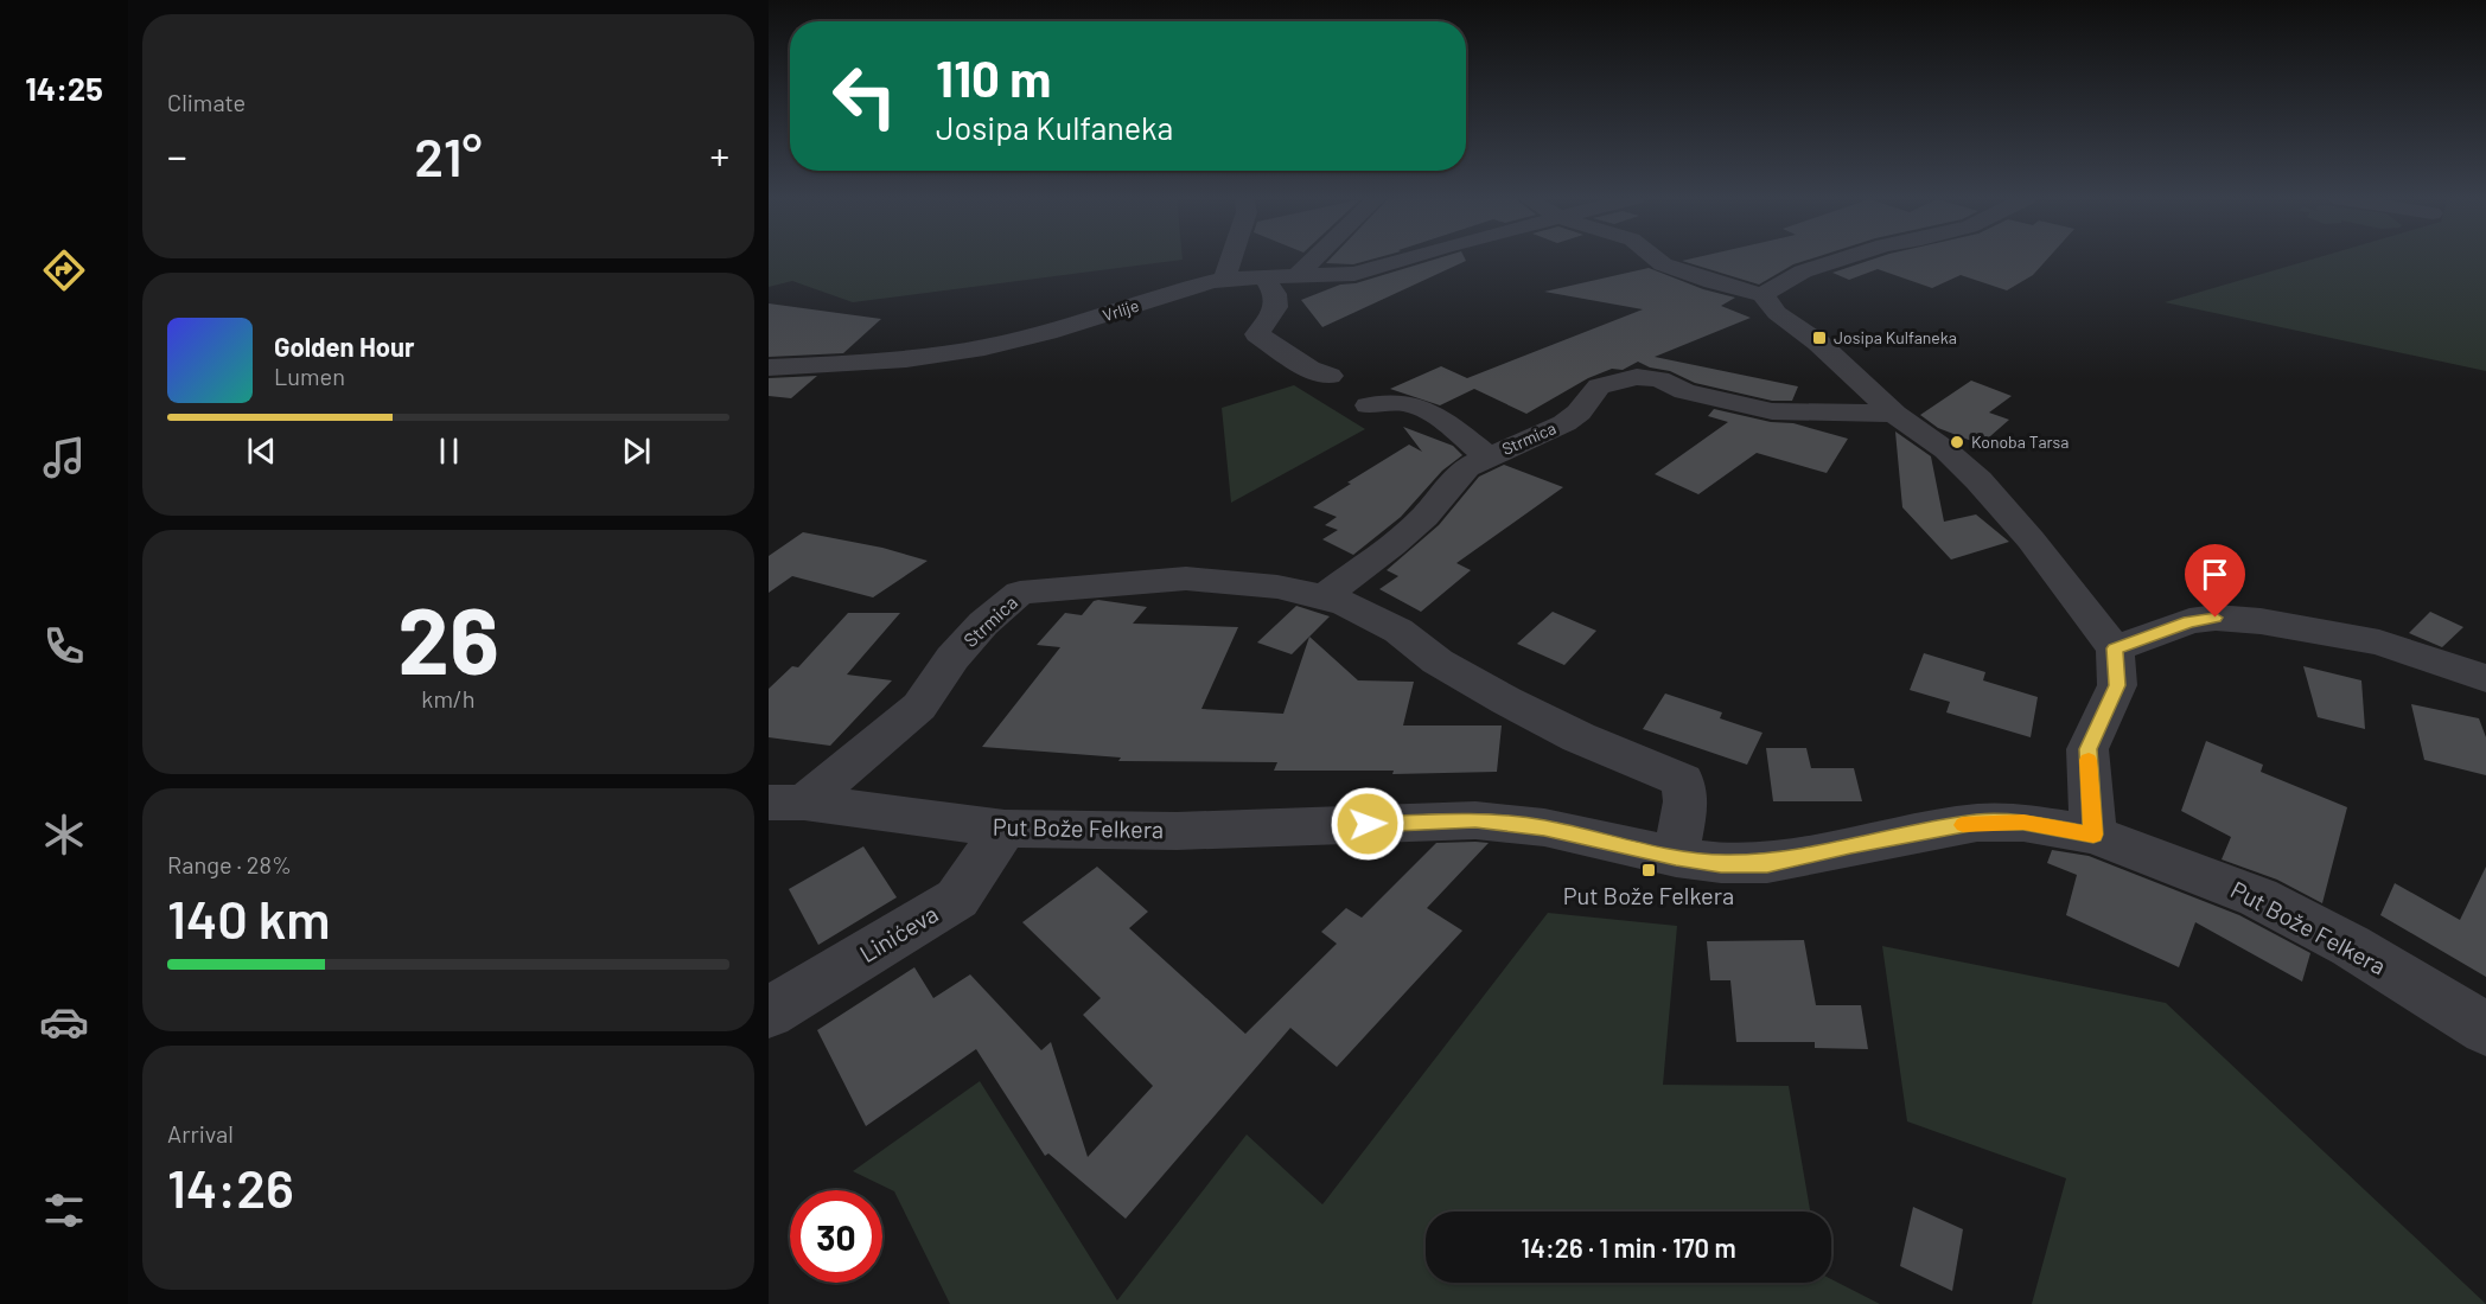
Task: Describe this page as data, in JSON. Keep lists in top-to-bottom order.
{
  "streets": {
    "street": [
      "Vrlije",
      "Strmica",
      "Put Bože Felkera",
      "Linićeva"
    ]
  },
  "crossings": [
    ["Strmica", "Put Bože Felkera"],
    ["Put Bože Felkera", "Linićeva"]
  ],
  "places": {
    "transit": ["Josipa Kulfaneka", "Put Bože Felkera"],
    "other": ["Konoba Tarsa"]
  },
  "page": {
    "tabs": "14:25",
    "tile": [
      "Climate",
      ["26", "km/h"],
      ["Range · 28%", "140 km"],
      ["Arrival", "14:26"]
    ],
    "turn": ["110 m", "Josipa Kulfaneka"],
    "heat": ["−", "21°", "+"],
    "song": ["Golden Hour", "Lumen"],
    "limit": "30",
    "trip": "14:26 · 1 min · 170 m"
  }
}
